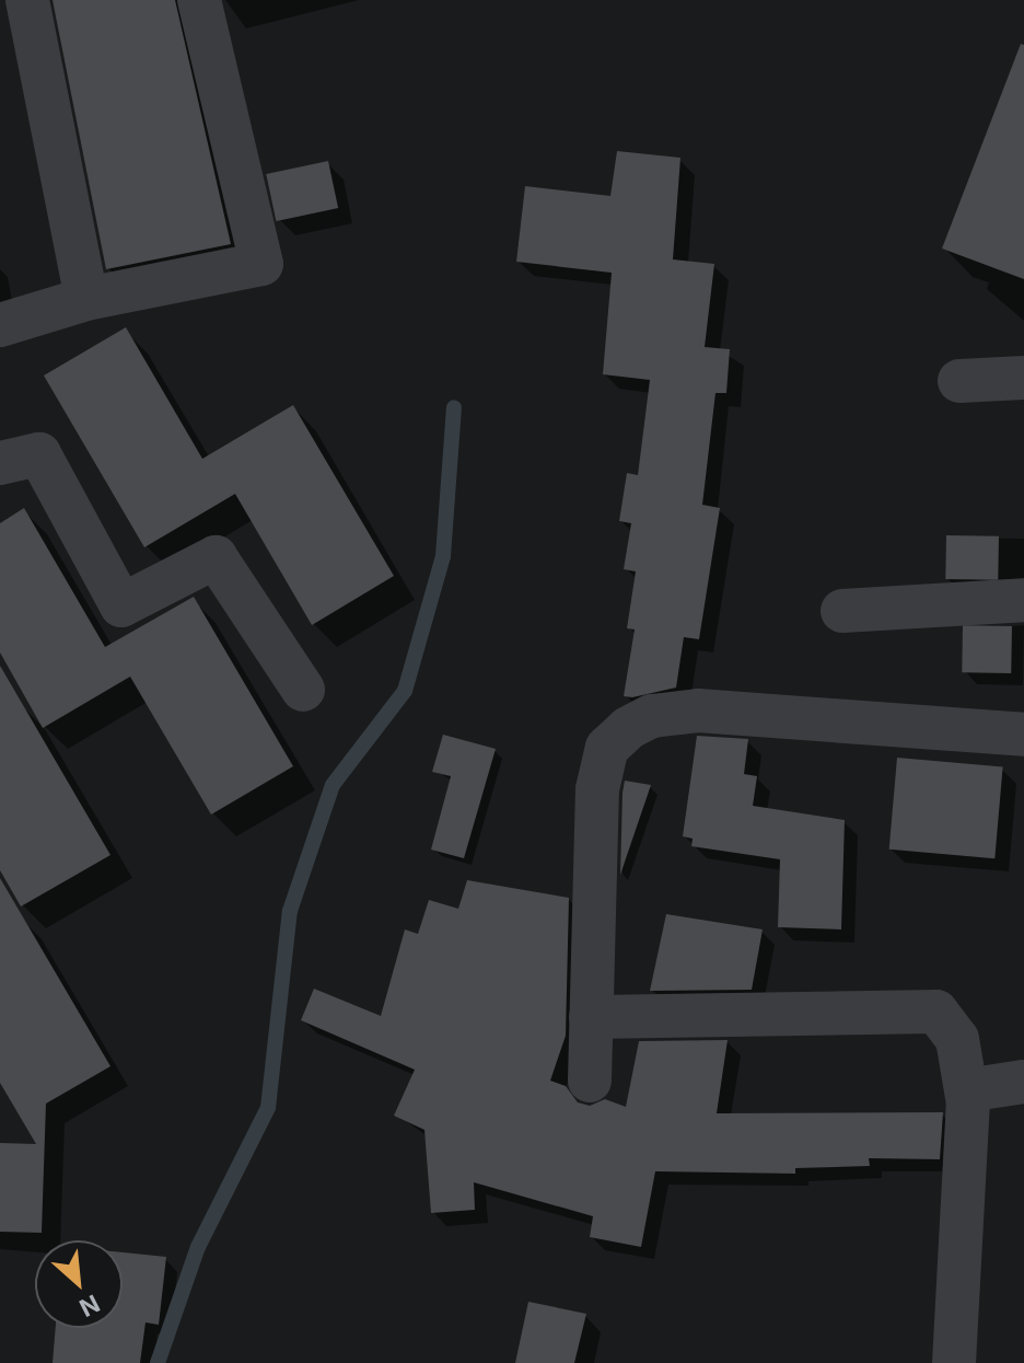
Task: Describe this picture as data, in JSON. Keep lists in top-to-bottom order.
{
  "north": "bottom right"
}
